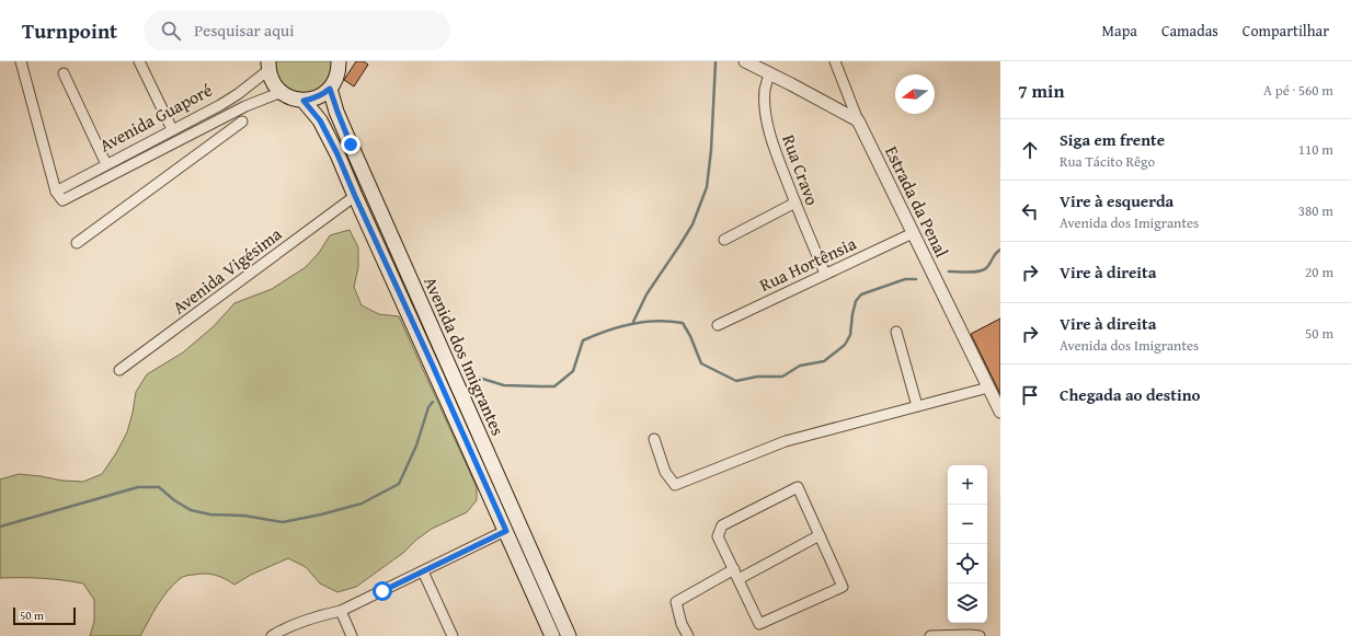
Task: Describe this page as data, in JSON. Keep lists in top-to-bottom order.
{
  "streets": {
    "main road": ["Avenida dos Imigrantes"],
    "street": [
      "Avenida Guaporé",
      "Rua Cravo",
      "Estrada da Penal",
      "Rua Hortênsia",
      "Avenida Vigésima"
    ]
  },
  "crossings": [
    ["Rua Cravo", "Rua Hortênsia"],
    ["Estrada da Penal", "Rua Hortênsia"],
    ["Avenida Vigésima", "Avenida dos Imigrantes"]
  ],
  "scale_bar": "50 m",
  "north": "left",
  "page": {
    "header": "Turnpoint",
    "search": "Pesquisar aqui",
    "nav": ["Mapa", "Camadas", "Compartilhar"],
    "heading": ["7 min", "A pé · 560 m"],
    "list": [
      ["Siga em frente", "Rua Tácito Rêgo", "110 m"],
      ["Vire à esquerda", "Avenida dos Imigrantes", "380 m"],
      ["Vire à direita", "20 m"],
      ["Vire à direita", "Avenida dos Imigrantes", "50 m"],
      "Chegada ao destino"
    ],
    "map_buttons": ["+", "−"],
    "scale": "50 m"
  }
}
